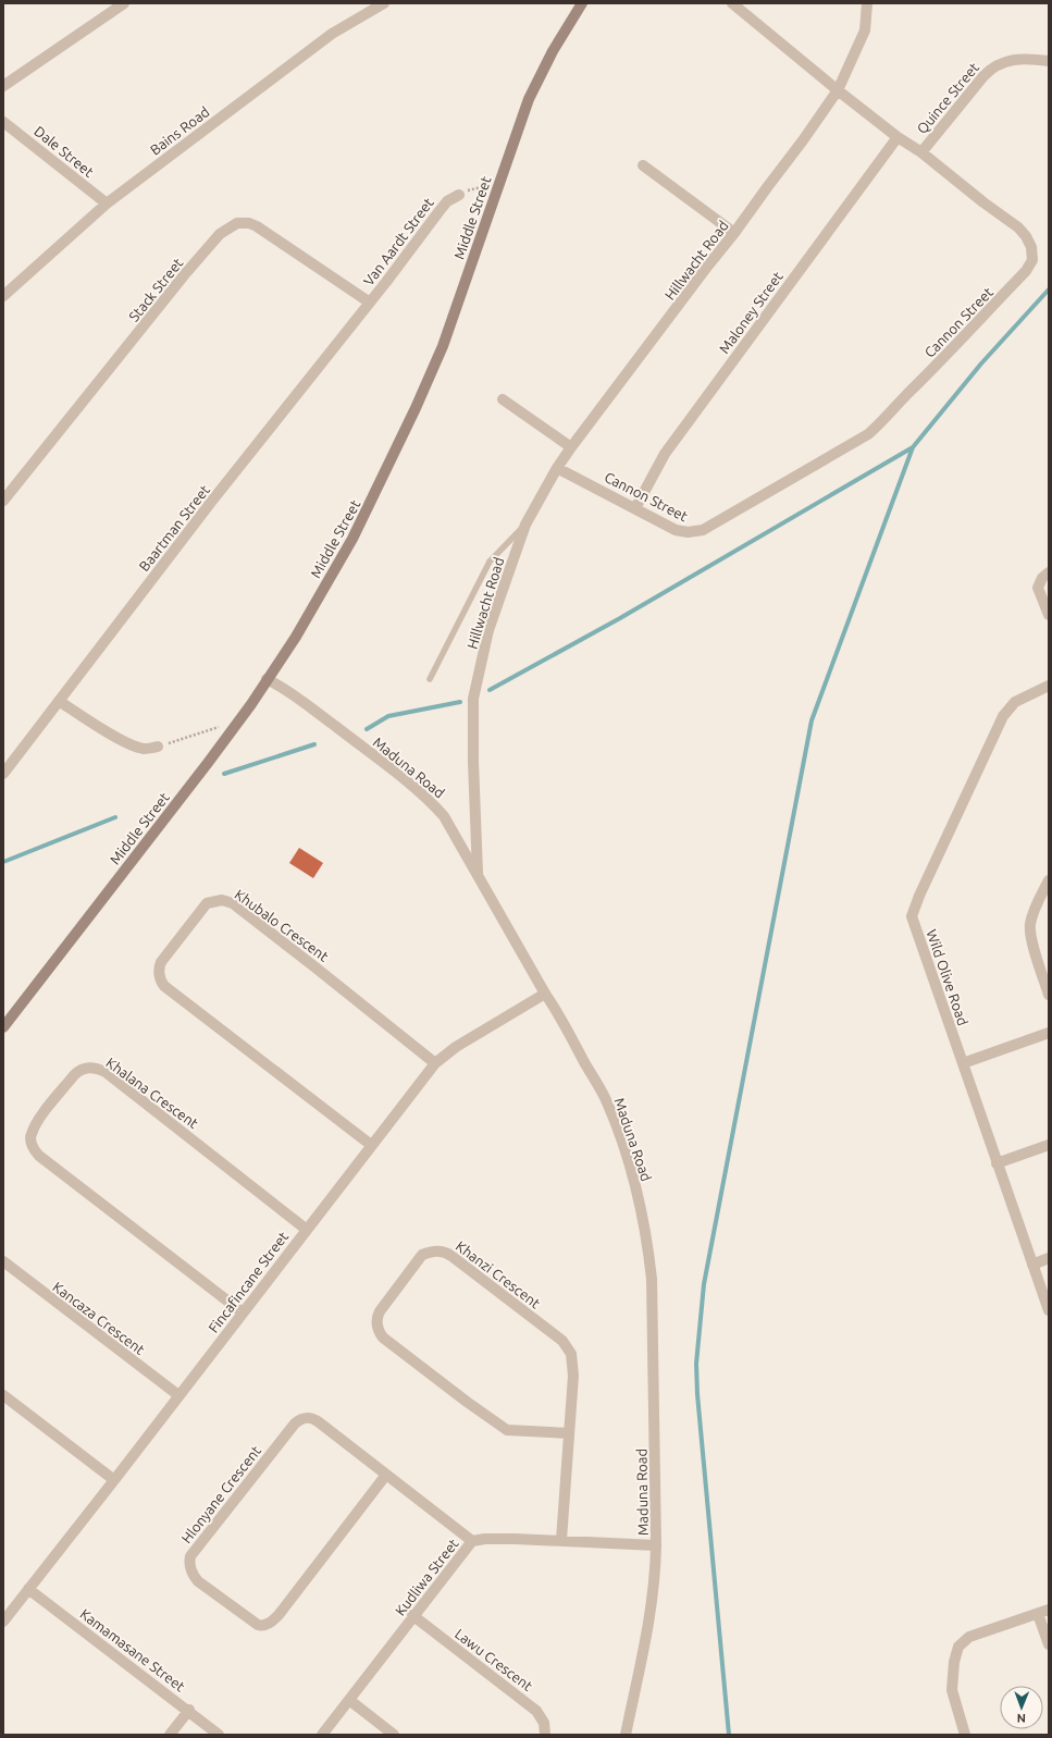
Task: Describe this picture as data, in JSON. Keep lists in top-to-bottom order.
{
  "streets": {
    "main road": ["Middle Street"],
    "street": [
      "Quince Street",
      "Bains Road",
      "Dale Street",
      "Van Aardt Street",
      "Hillwacht Road",
      "Stack Street",
      "Maloney Street",
      "Cannon Street",
      "Baartman Street",
      "Maduna Road",
      "Khubalo Crescent",
      "Wild Olive Road",
      "Khalana Crescent",
      "Khanzi Crescent",
      "Fincafincane Street",
      "Kancaza Crescent",
      "Hlonyane Crescent",
      "Kudliwa Street",
      "Kamamasane Street",
      "Lawu Crescent"
    ]
  },
  "crossings": [
    ["Quince Street", "Cannon Street"],
    ["Bains Road", "Dale Street"],
    ["Middle Street", "Maduna Road"],
    ["Van Aardt Street", "Stack Street"],
    ["Van Aardt Street", "Baartman Street"],
    ["Hillwacht Road", "Cannon Street"],
    ["Hillwacht Road", "Maduna Road"],
    ["Stack Street", "Baartman Street"],
    ["Maloney Street", "Cannon Street"],
    ["Maduna Road", "Fincafincane Street"],
    ["Maduna Road", "Kudliwa Street"],
    ["Khubalo Crescent", "Fincafincane Street"],
    ["Khalana Crescent", "Fincafincane Street"],
    ["Khanzi Crescent", "Kudliwa Street"],
    ["Fincafincane Street", "Kancaza Crescent"],
    ["Fincafincane Street", "Kamamasane Street"],
    ["Hlonyane Crescent", "Kudliwa Street"],
    ["Kudliwa Street", "Lawu Crescent"]
  ],
  "north": "bottom"
}
